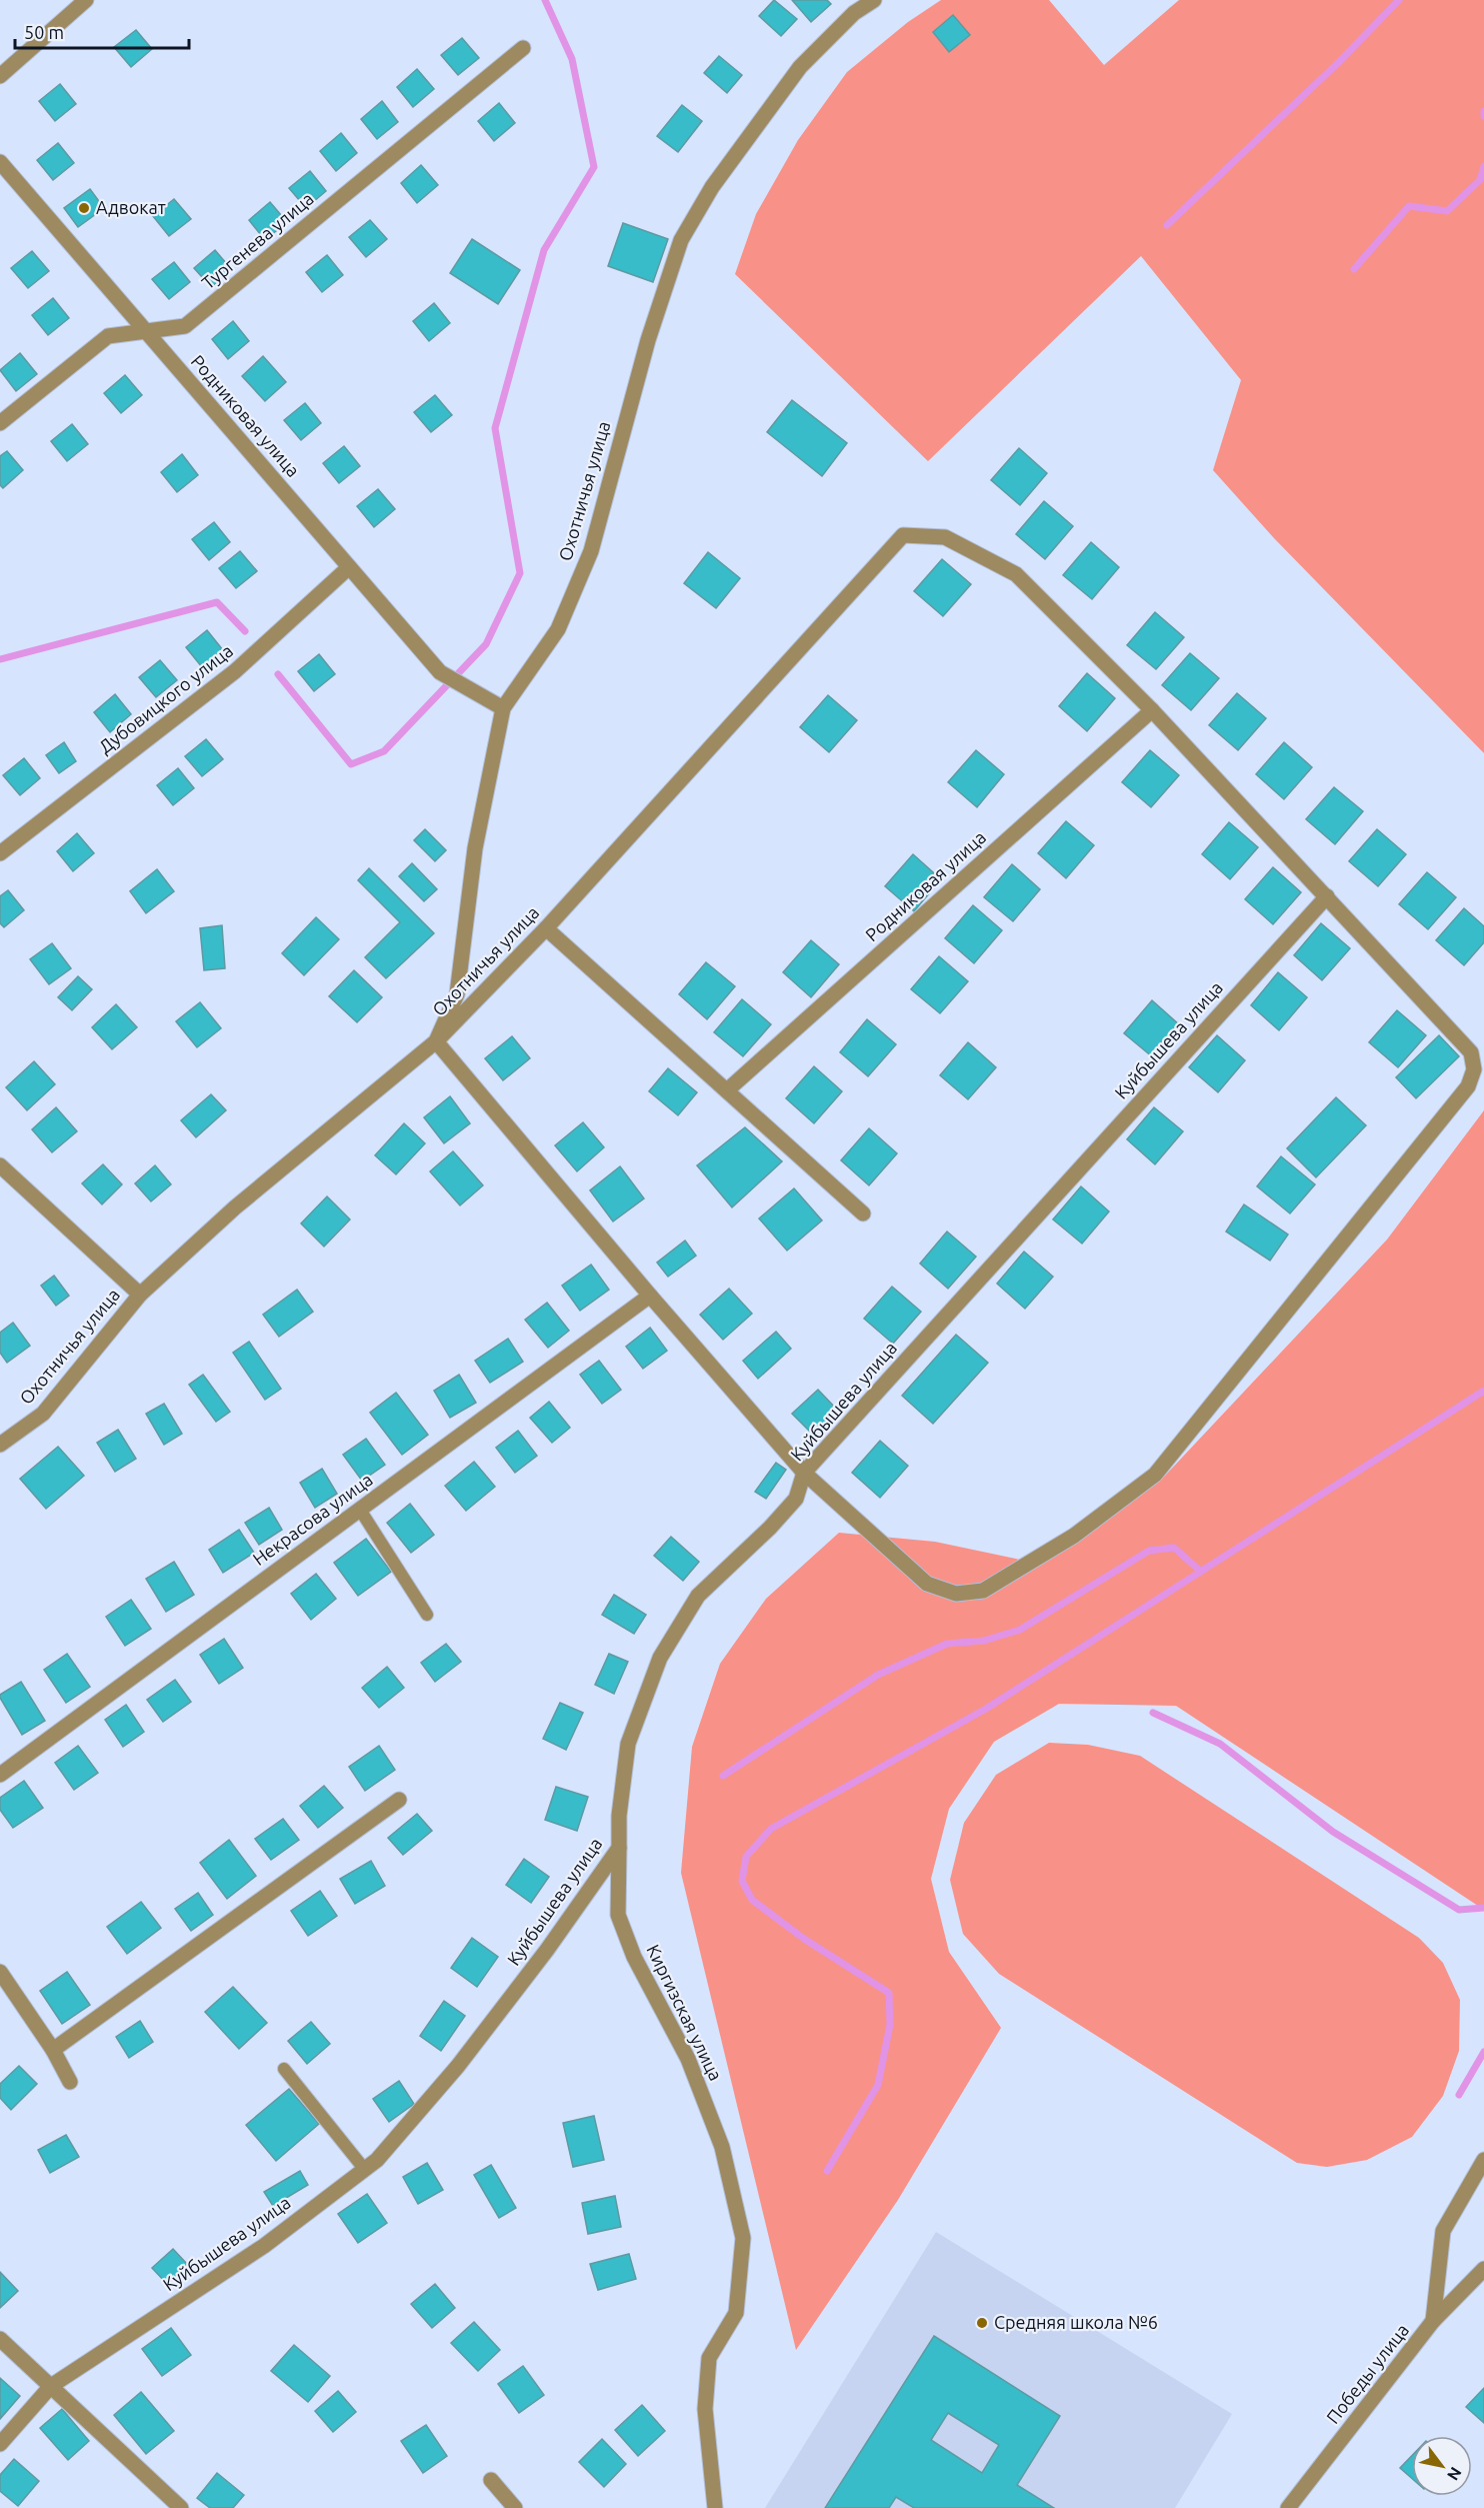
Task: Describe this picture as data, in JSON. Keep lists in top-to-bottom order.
{
  "streets": {
    "street": [
      "Тургенева улица",
      "Родниковая улица",
      "Охотничья улица",
      "Дубовицкого улица",
      "Куйбышева улица",
      "Некрасова улица",
      "Киргизская улица",
      "Победы улица"
    ]
  },
  "crossings": [
    ["Тургенева улица", "Родниковая улица"],
    ["Родниковая улица", "Охотничья улица"],
    ["Родниковая улица", "Дубовицкого улица"],
    ["Куйбышева улица", "Киргизская улица"]
  ],
  "places": ["Адвокат", "Средняя школа №6"],
  "scale_bar": "50 m",
  "north": "bottom right"
}
